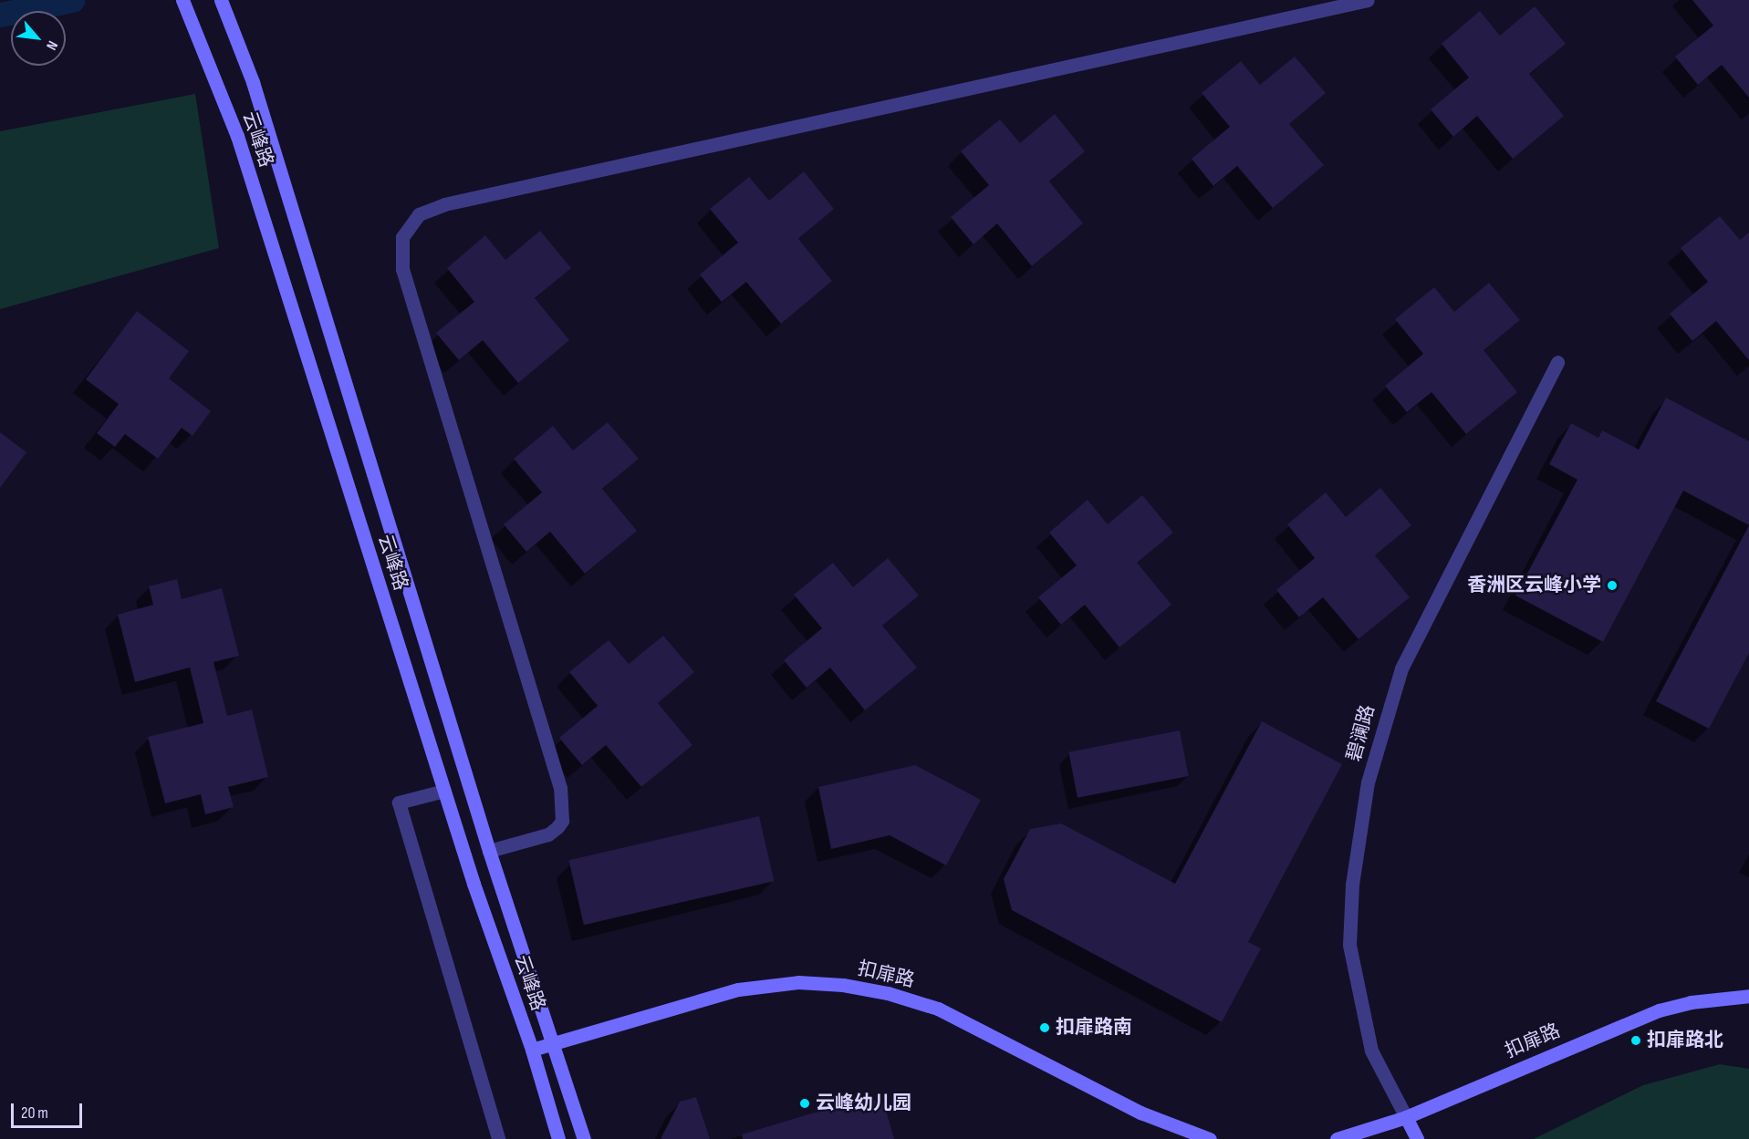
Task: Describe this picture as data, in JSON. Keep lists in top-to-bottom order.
{
  "streets": {
    "street": ["云峰路", "碧澜路", "扣扉路"]
  },
  "crossings": [
    ["云峰路", "扣扉路"],
    ["碧澜路", "扣扉路"]
  ],
  "places": [
    "香洲区云峰小学",
    "扣扉路南",
    "扣扉路北",
    "云峰幼儿园"
  ],
  "scale_bar": "20 m",
  "north": "bottom right"
}
